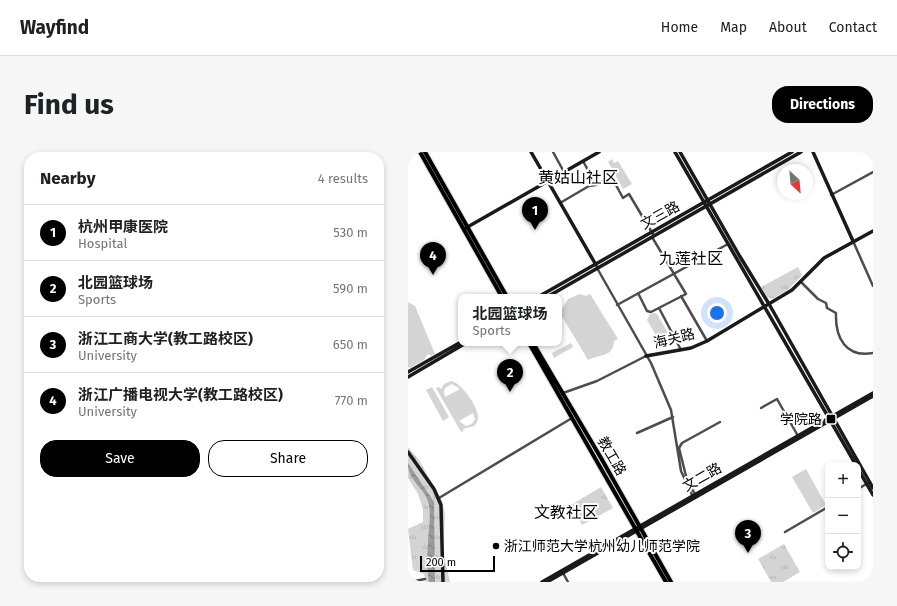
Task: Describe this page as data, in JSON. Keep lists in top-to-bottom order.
{
  "streets": {
    "main road": [
      "文三路",
      "海关路",
      "教工路",
      "文二路"
    ]
  },
  "crossings": [
    ["教工路", "文二路"]
  ],
  "districts": ["黄姑山社区", "九莲社区", "文教社区"],
  "places": {
    "transit": ["学院路"],
    "other": ["浙江师范大学杭州幼儿师范学院"]
  },
  "scale_bar": "200 m",
  "north": "bottom right",
  "page": {
    "header": "Wayfind",
    "nav": [
      "Home",
      "Map",
      "About",
      "Contact"
    ],
    "buttons": [
      "Directions",
      ["Save", "Share"]
    ],
    "title": "Find us",
    "heading": ["Nearby", "4 results"],
    "pins": [
      "1",
      "4",
      "2",
      "3"
    ],
    "list": [
      {
        "mark": "1",
        "name": "杭州甲康医院",
        "note": "Hospital",
        "value": "530 m"
      },
      {
        "mark": "2",
        "name": "北园篮球场",
        "note": "Sports",
        "value": "590 m"
      },
      {
        "mark": "3",
        "name": "浙江工商大学(教工路校区)",
        "note": "University",
        "value": "650 m"
      },
      {
        "mark": "4",
        "name": "浙江广播电视大学(教工路校区)",
        "note": "University",
        "value": "770 m"
      }
    ],
    "popup": ["北园篮球场", "Sports"],
    "map_buttons": ["+", "−"],
    "scale": "200 m"
  }
}
